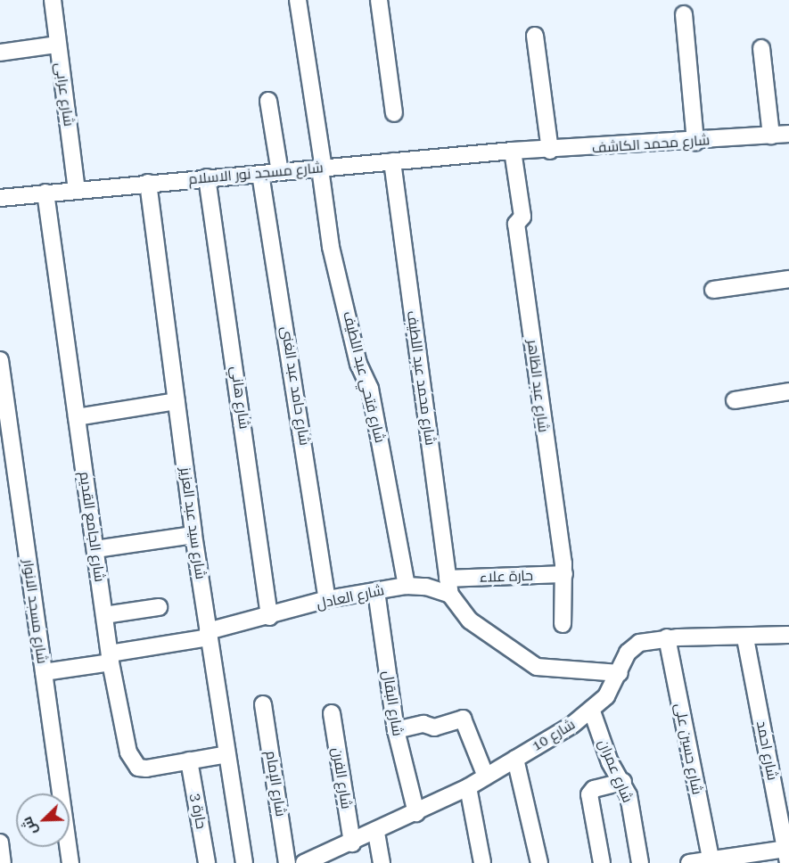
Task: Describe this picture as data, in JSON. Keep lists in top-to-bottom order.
{
  "streets": {
    "street": [
      "شارع عرابى",
      "شارع محمد الكاشف",
      "شارع مسجد نور الاسلام",
      "شارع فتحي عبد اللطيف",
      "شارع محمد عبد اللطيف",
      "شارع حامد عبد الغنى",
      "شارع عبد الظاهر",
      "شارع هاني",
      "شارع سيد عبد العزيز",
      "شارع الجامع القديم",
      "حارة علاء",
      "شارع العادل",
      "شارع مسجد الانوار",
      "شارع البقال",
      "شارع 10",
      "شارع حسين على",
      "شارع احمد",
      "شارع عمران",
      "شارع الفرن",
      "شارع الإمام",
      "حارة 3"
    ]
  },
  "crossings": [
    ["شارع عرابى", "شارع مسجد نور الاسلام"],
    ["شارع محمد الكاشف", "شارع مسجد نور الاسلام"],
    ["شارع محمد الكاشف", "شارع عبد الظاهر"],
    ["شارع مسجد نور الاسلام", "شارع فتحي عبد اللطيف"],
    ["شارع مسجد نور الاسلام", "شارع محمد عبد اللطيف"],
    ["شارع مسجد نور الاسلام", "شارع حامد عبد الغنى"],
    ["شارع مسجد نور الاسلام", "شارع عبد الظاهر"],
    ["شارع مسجد نور الاسلام", "شارع هاني"],
    ["شارع مسجد نور الاسلام", "شارع سيد عبد العزيز"],
    ["شارع مسجد نور الاسلام", "شارع الجامع القديم"],
    ["شارع فتحي عبد اللطيف", "شارع العادل"],
    ["شارع محمد عبد اللطيف", "حارة علاء"],
    ["شارع محمد عبد اللطيف", "شارع العادل"],
    ["شارع حامد عبد الغنى", "شارع العادل"],
    ["شارع عبد الظاهر", "حارة علاء"],
    ["شارع هاني", "شارع العادل"],
    ["شارع سيد عبد العزيز", "شارع الجامع القديم"],
    ["شارع سيد عبد العزيز", "شارع العادل"],
    ["شارع الجامع القديم", "شارع العادل"],
    ["شارع الجامع القديم", "حارة 3"],
    ["حارة علاء", "شارع العادل"],
    ["شارع العادل", "شارع مسجد الانوار"],
    ["شارع العادل", "شارع البقال"],
    ["شارع البقال", "شارع 10"],
    ["شارع 10", "شارع حسين على"],
    ["شارع 10", "شارع احمد"],
    ["شارع 10", "شارع عمران"],
    ["شارع 10", "شارع الفرن"]
  ],
  "north": "bottom left"
}
